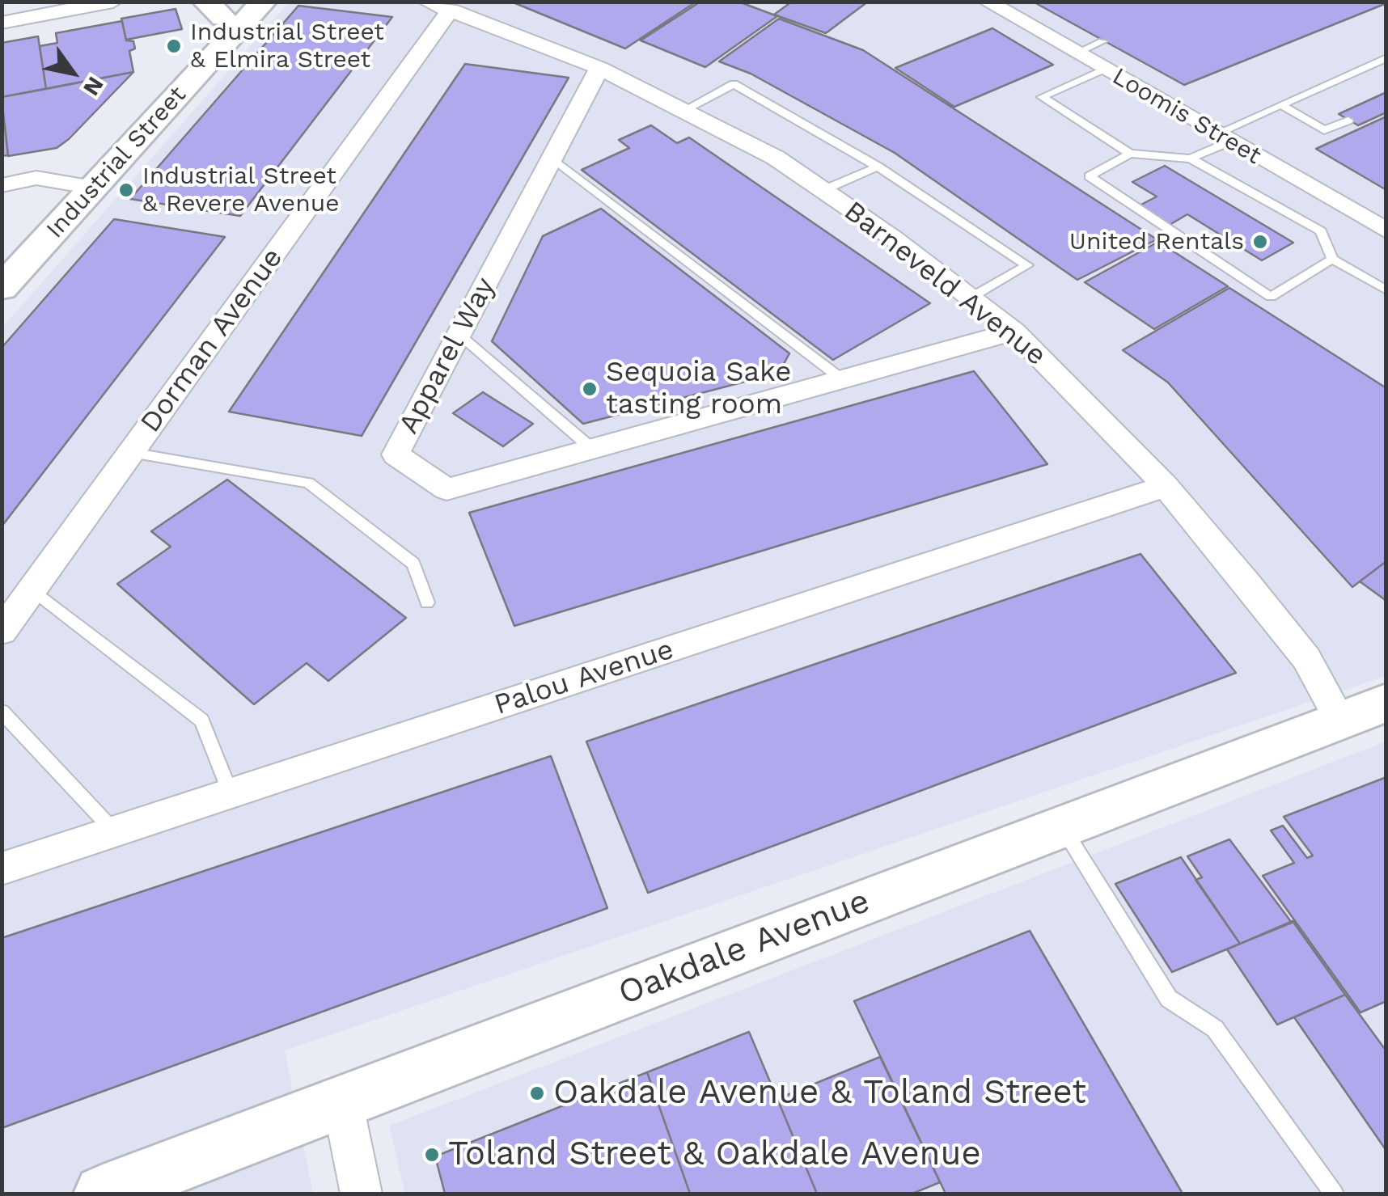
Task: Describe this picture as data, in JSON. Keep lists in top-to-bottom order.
{
  "streets": {
    "street": [
      "Loomis Street",
      "Industrial Street",
      "Barneveld Avenue",
      "Dorman Avenue",
      "Apparel Way",
      "Palou Avenue",
      "Oakdale Avenue"
    ]
  },
  "crossings": [
    ["Barneveld Avenue", "Dorman Avenue"],
    ["Barneveld Avenue", "Apparel Way"],
    ["Barneveld Avenue", "Palou Avenue"],
    ["Barneveld Avenue", "Oakdale Avenue"]
  ],
  "places": [
    "Industrial Street & Elmira Street",
    "Industrial Street & Revere Avenue",
    "United Rentals",
    "Sequoia Sake tasting room",
    "Oakdale Avenue & Toland Street",
    "Toland Street & Oakdale Avenue"
  ],
  "north": "bottom right"
}
